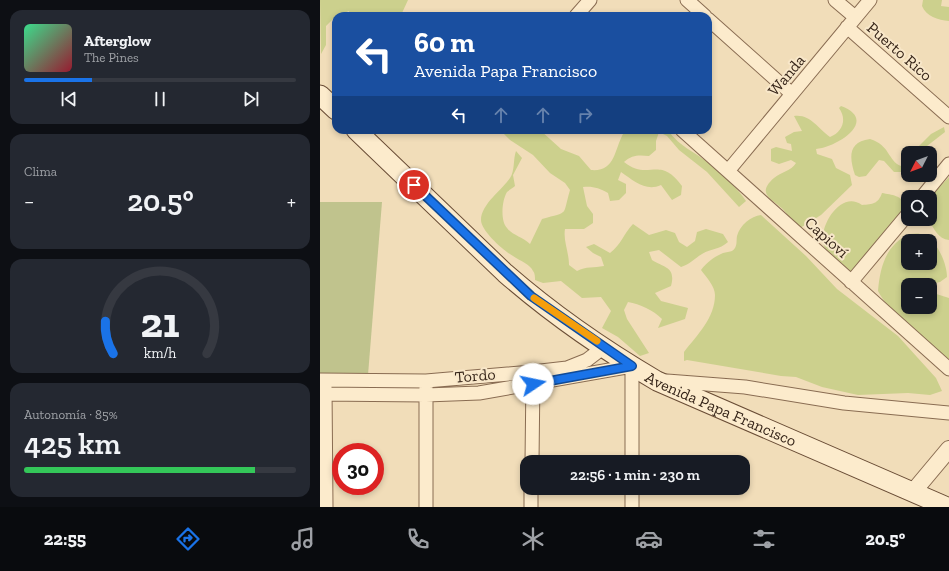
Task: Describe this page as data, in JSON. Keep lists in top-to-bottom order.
{
  "streets": {
    "main road": ["Avenida Papa Francisco"],
    "street": [
      "Puerto Rico",
      "Wanda",
      "Capioví",
      "Tordo"
    ]
  },
  "crossings": [
    ["Puerto Rico", "Wanda"],
    ["Wanda", "Capioví"],
    ["Tordo", "Avenida Papa Francisco"]
  ],
  "north": "bottom left",
  "page": {
    "turn": ["60 m", "Avenida Papa Francisco"],
    "song": ["Afterglow", "The Pines"],
    "tile": [
      "Clima",
      ["Autonomía · 85%", "425 km"]
    ],
    "map_buttons": ["+", "−"],
    "heat": ["−", "20.5°", "+"],
    "limit": "30",
    "trip": "22:56 · 1 min · 230 m",
    "tabs": ["22:55", "20.5°"],
    "gauge": ["21", "km/h"]
  }
}
